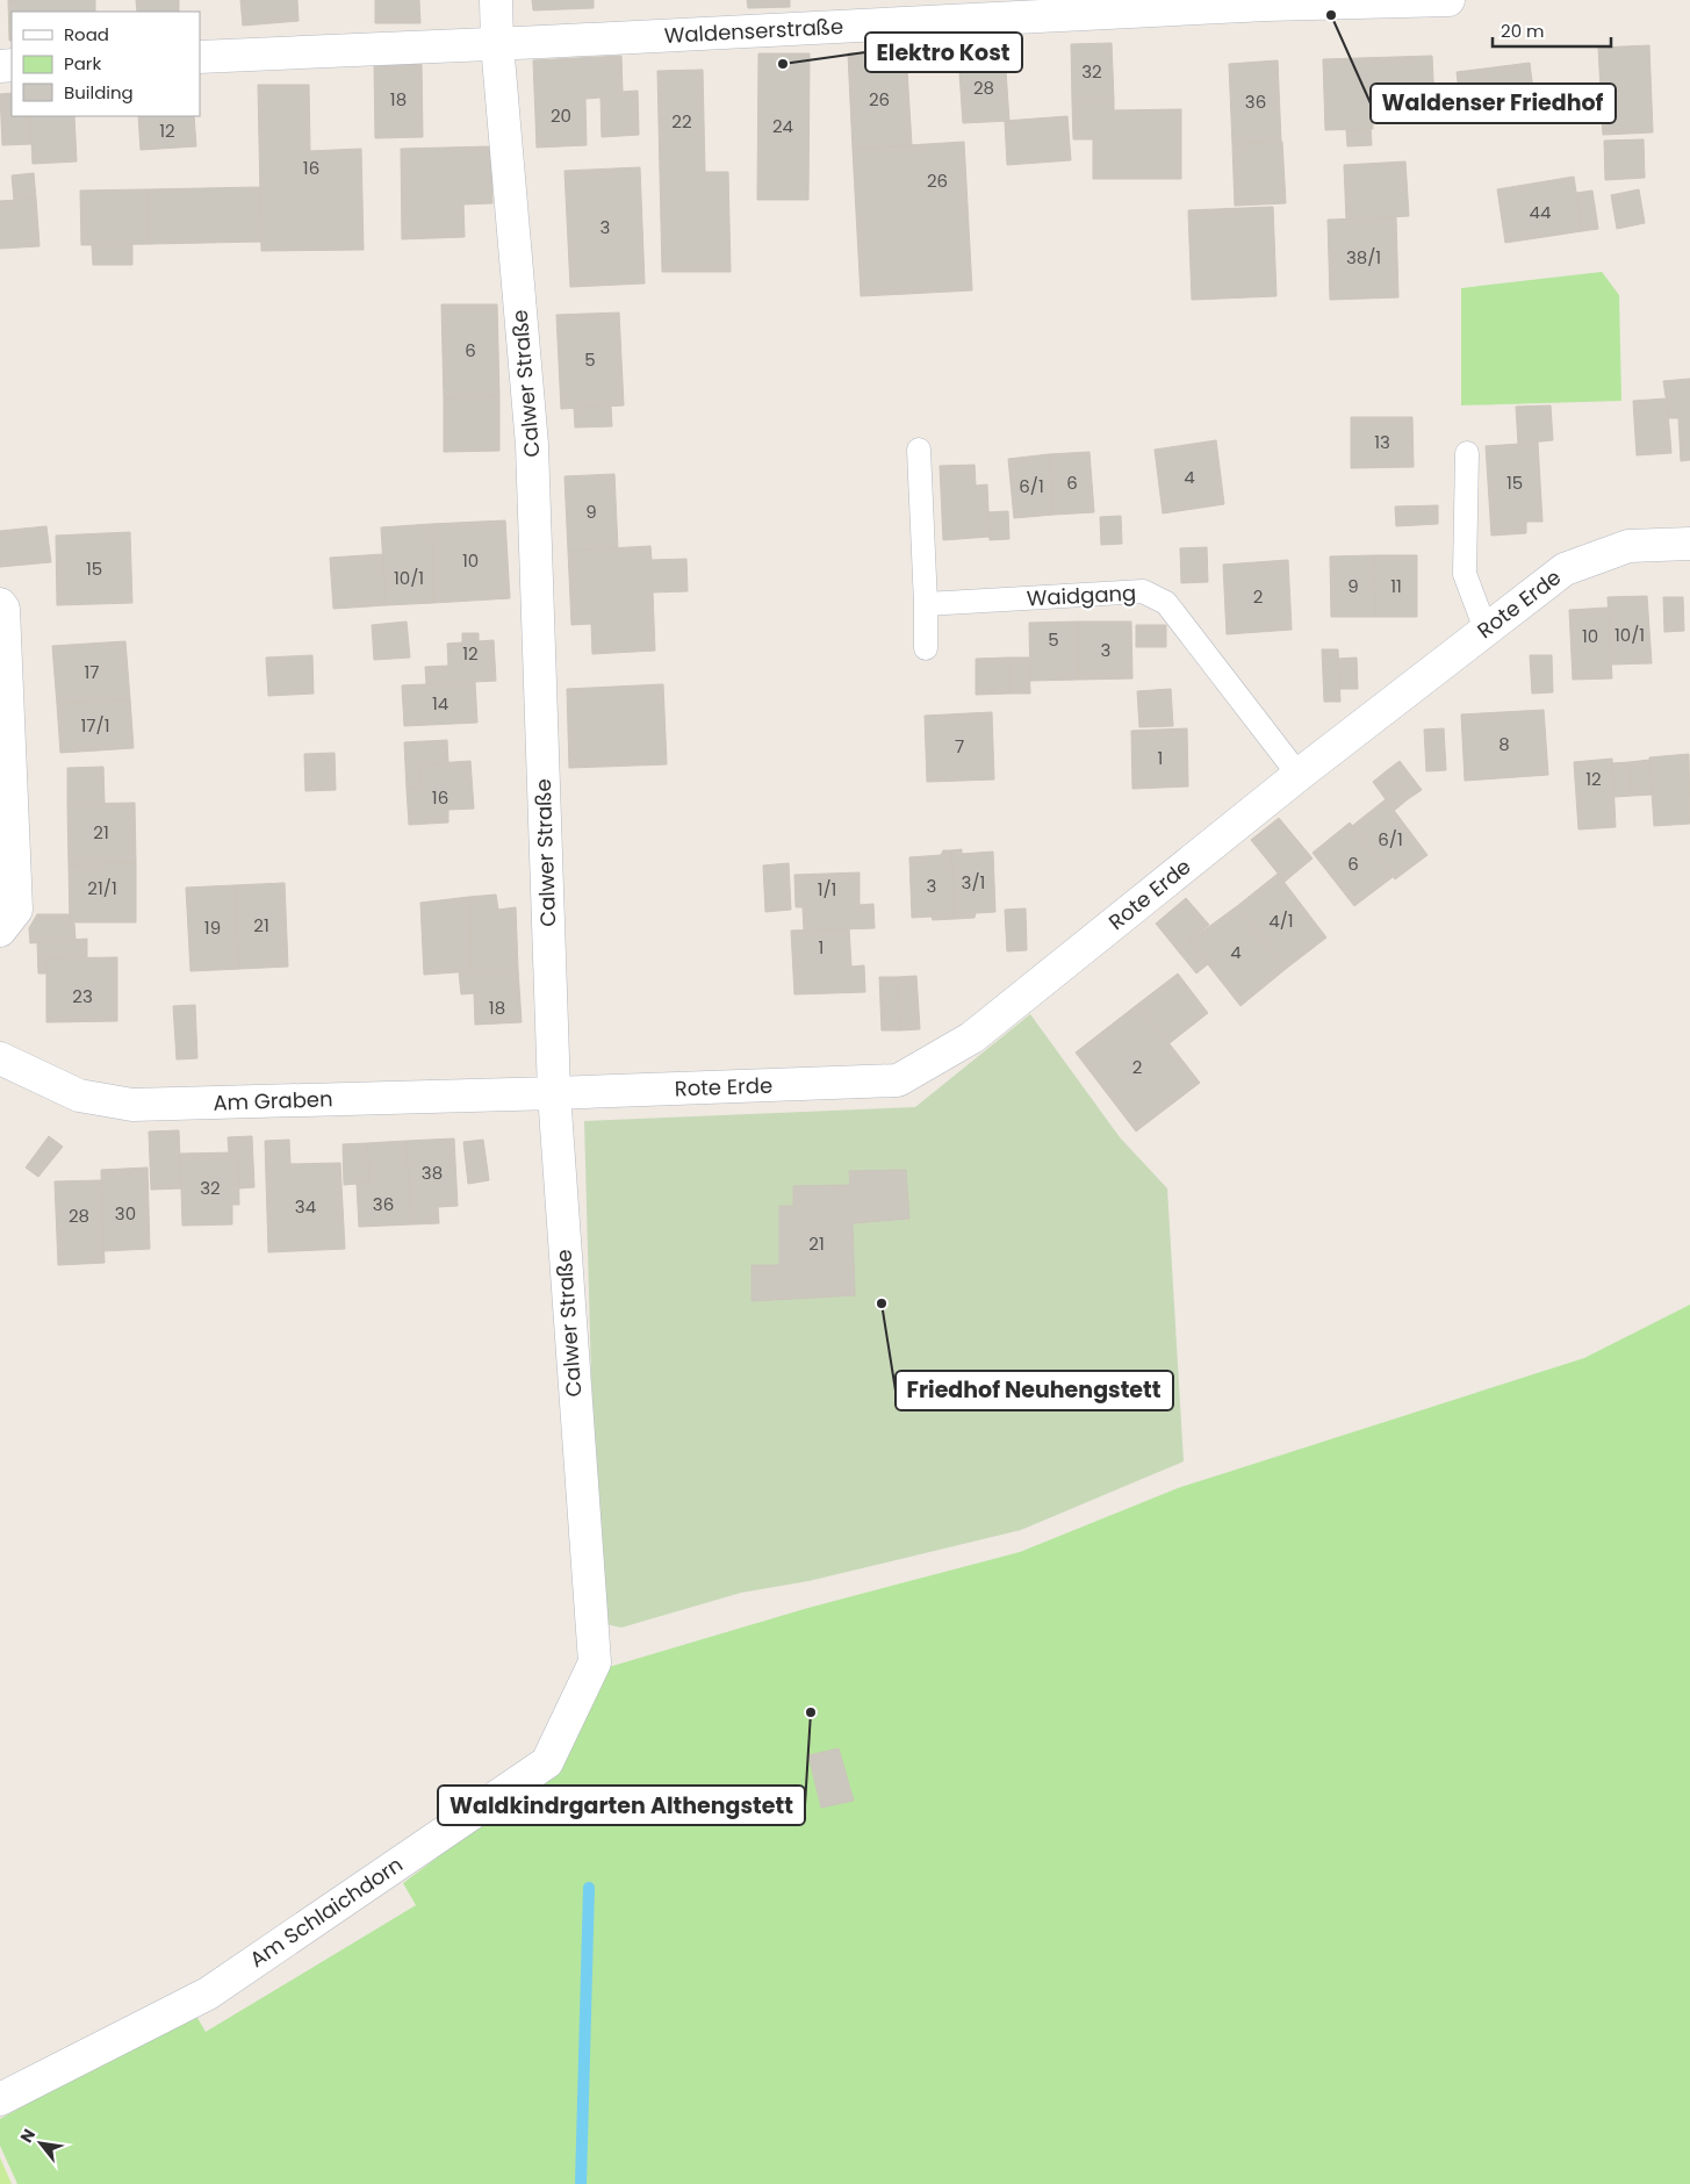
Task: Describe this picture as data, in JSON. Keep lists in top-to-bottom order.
{
  "streets": {
    "street": [
      "Waldenserstraße",
      "Calwer Straße",
      "Rote Erde",
      "Am Graben",
      "Am Schlaichdorn"
    ],
    "lane": ["Waidgang"]
  },
  "crossings": [
    ["Waldenserstraße", "Calwer Straße"],
    ["Calwer Straße", "Rote Erde"],
    ["Calwer Straße", "Am Graben"],
    ["Calwer Straße", "Am Schlaichdorn"],
    ["Waidgang", "Rote Erde"],
    ["Rote Erde", "Am Graben"]
  ],
  "places": [
    "Waldenser Friedhof",
    "Elektro Kost",
    "Friedhof Neuhengstett",
    "Waldkindrgarten Althengstett"
  ],
  "house_numbers": [
    "32",
    "28",
    "18",
    "26",
    "36",
    "20",
    "22",
    "24",
    "12",
    "16",
    "26",
    "44",
    "3",
    "38/1",
    "6",
    "5",
    "13",
    "4",
    "6",
    "15",
    "6/1",
    "9",
    "10",
    "15",
    "10/1",
    "9",
    "11",
    "2",
    "10/1",
    "10",
    "5",
    "3",
    "12",
    "17",
    "14",
    "17/1",
    "8",
    "7",
    "1",
    "12",
    "16",
    "21",
    "6/1",
    "6",
    "3/1",
    "3",
    "21/1",
    "1/1",
    "4/1",
    "21",
    "19",
    "1",
    "4",
    "23",
    "18",
    "2",
    "38",
    "32",
    "36",
    "34",
    "30",
    "28",
    "21"
  ],
  "legend": ["Road", "Park", "Building"],
  "scale_bar": "20 m",
  "north": "top left"
}
